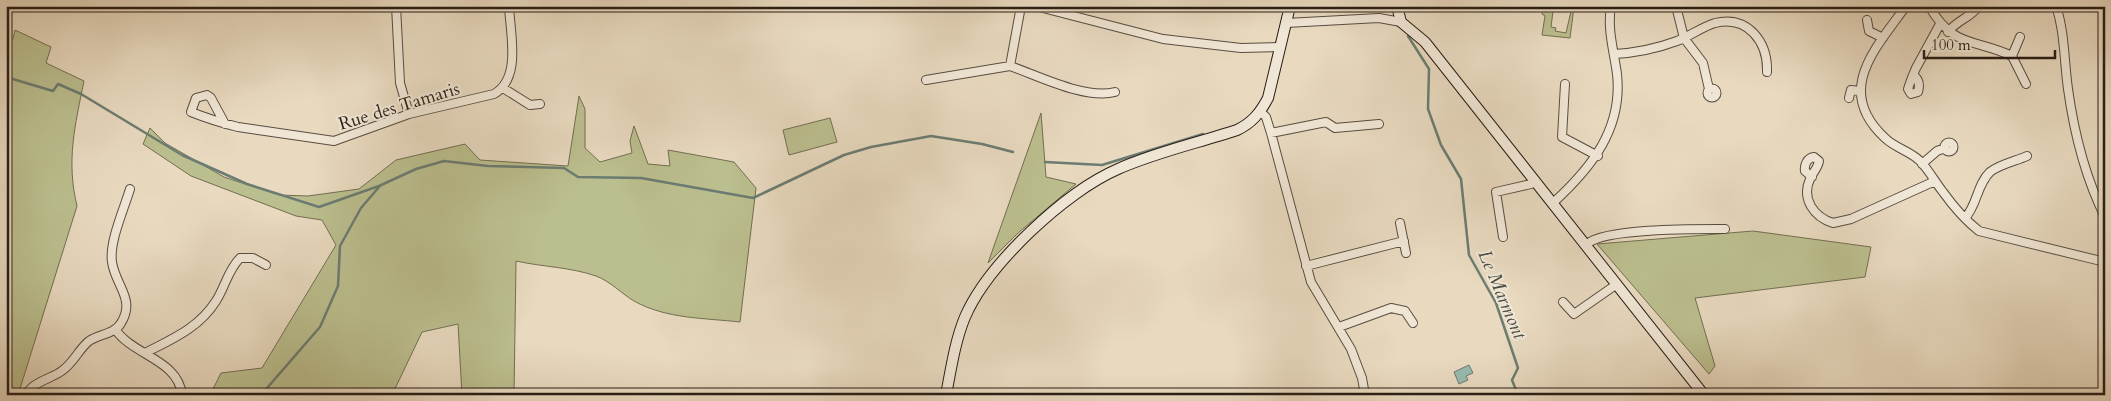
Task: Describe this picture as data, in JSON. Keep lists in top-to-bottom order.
{
  "streets": {
    "street": ["Rue des Tamaris"]
  },
  "water": ["Le Marmont"],
  "scale_bar": "100 m"
}
